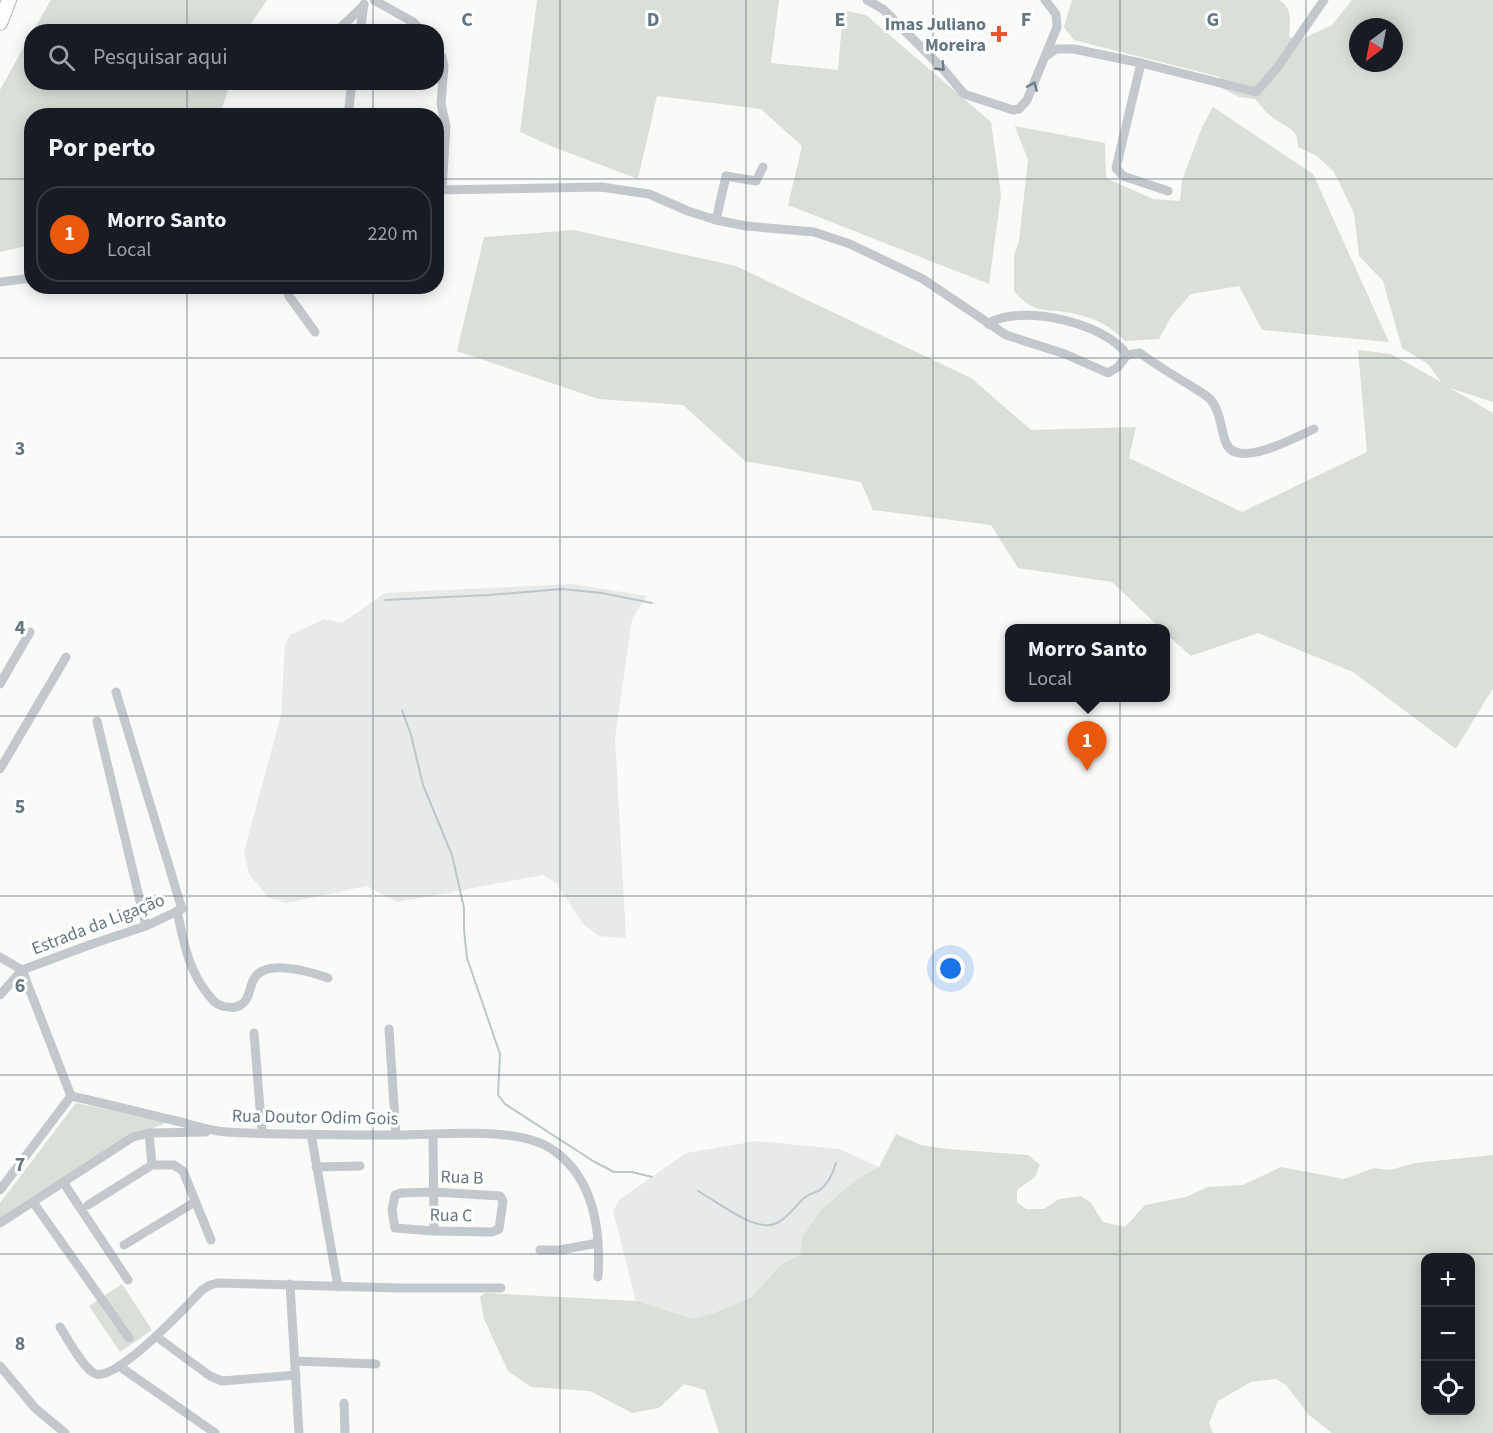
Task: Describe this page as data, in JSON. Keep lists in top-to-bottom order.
{
  "streets": {
    "street": [
      "Estrada da Ligação",
      "Rua Doutor Odim Gois",
      "Rua B",
      "Rua C"
    ]
  },
  "crossings": [
    ["Rua B", "Rua C"]
  ],
  "places": {
    "health": ["Imas Juliano Moreira"]
  },
  "north": "bottom left",
  "page": {
    "search": "Pesquisar aqui",
    "heading": "Por perto",
    "list": [
      {
        "mark": "1",
        "name": "Morro Santo",
        "note": "Local",
        "value": "220 m"
      }
    ],
    "popup": ["Morro Santo", "Local"],
    "pins": "1",
    "map_buttons": ["+", "−"]
  },
  "grid": {
    "columns": [
      "C",
      "D",
      "E",
      "F",
      "G"
    ],
    "rows": [
      "3",
      "4",
      "5",
      "6",
      "7",
      "8"
    ]
  }
}
